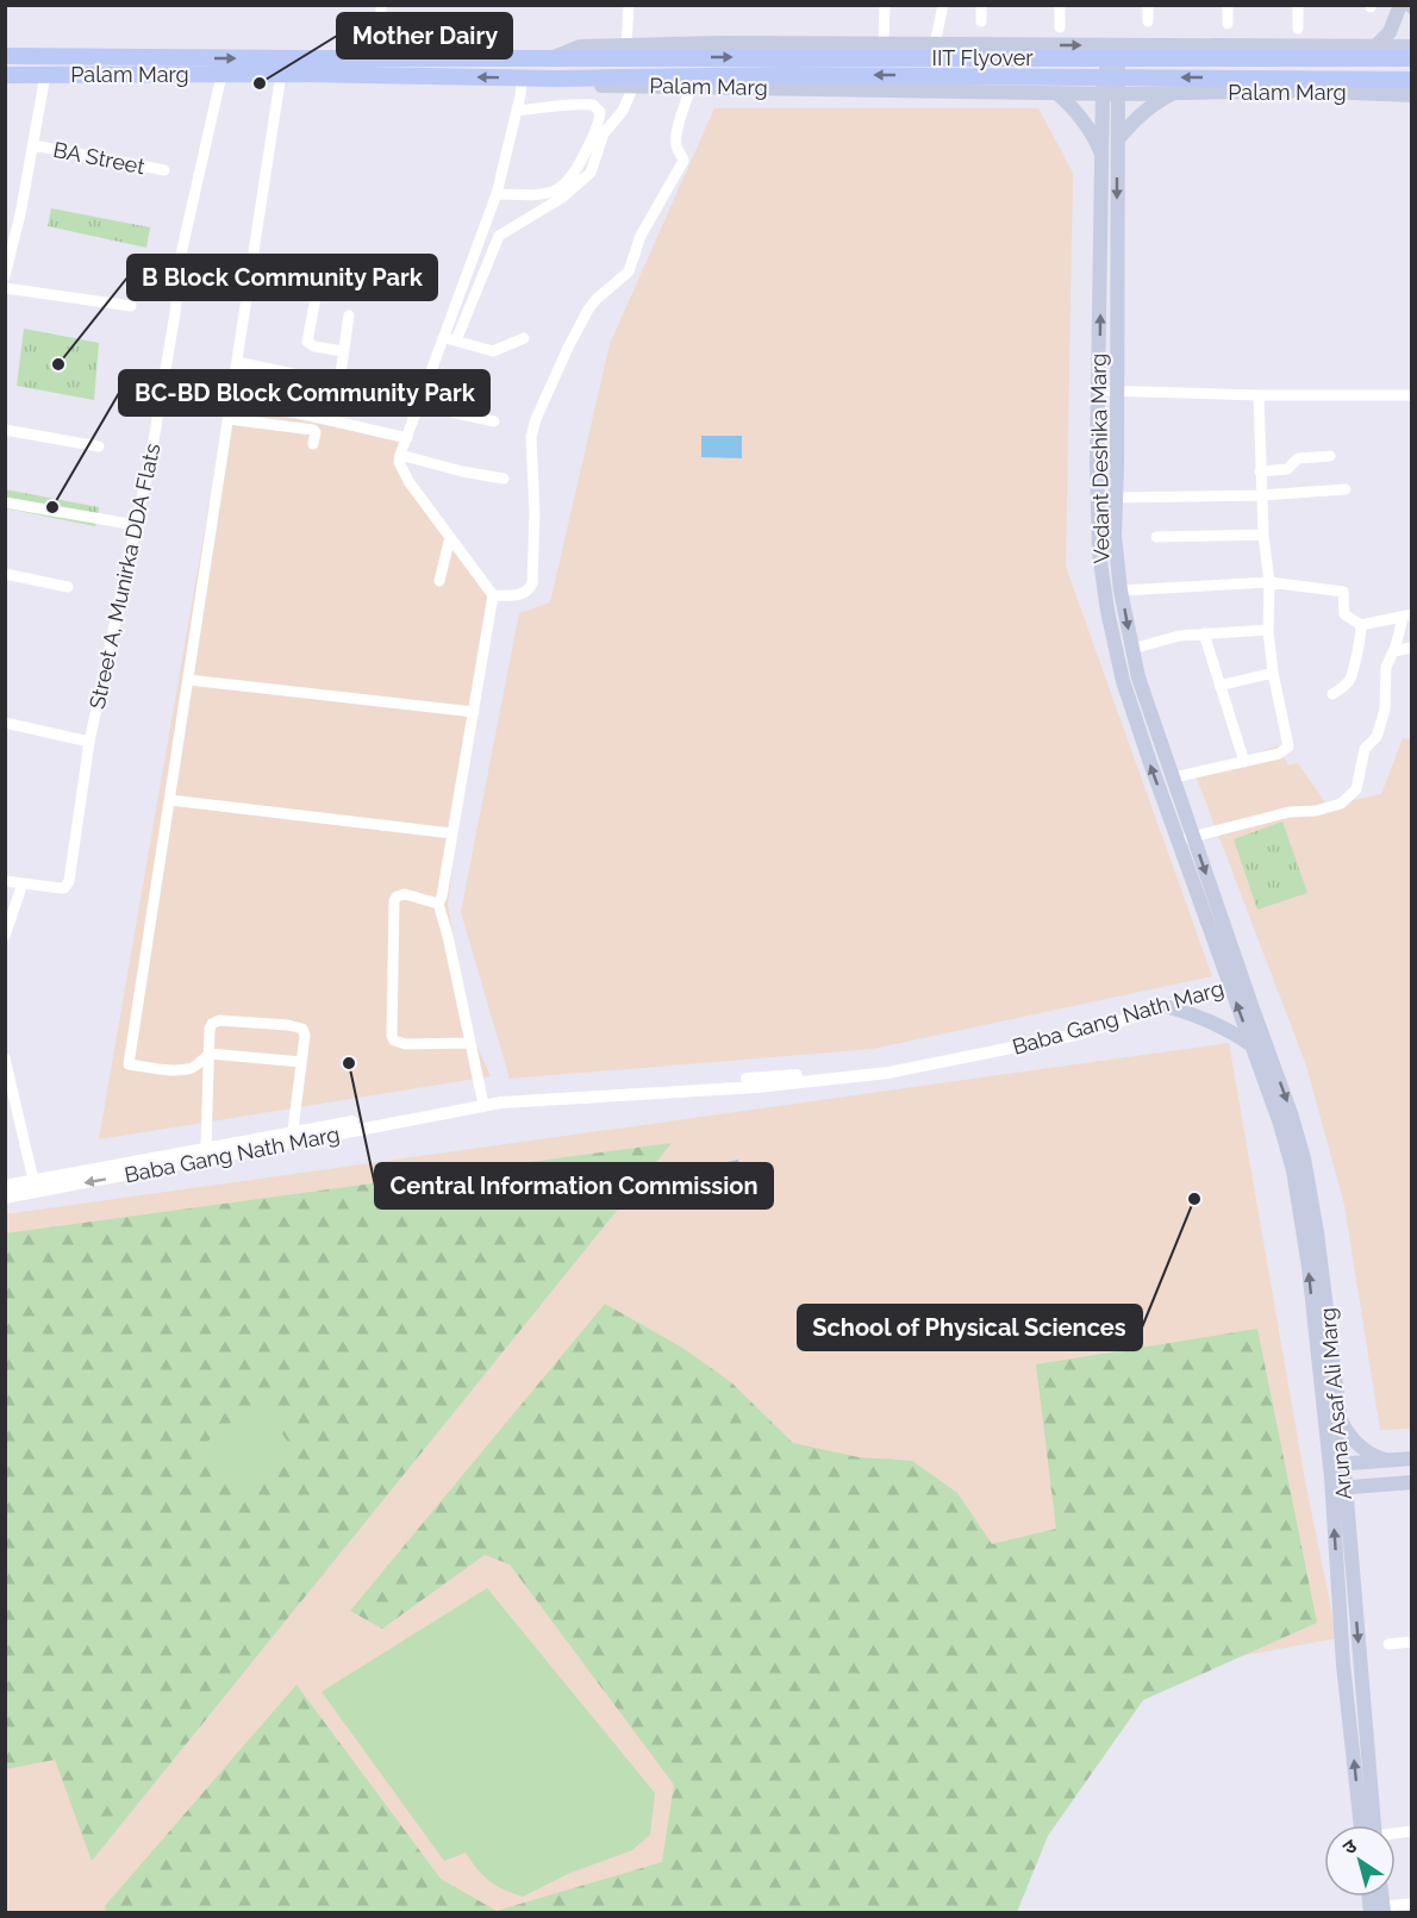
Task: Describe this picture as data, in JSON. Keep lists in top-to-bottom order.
{
  "streets": {
    "main road": [
      "IIT Flyover",
      "Palam Marg",
      "Vedant Deshika Marg",
      "Aruna Asaf Ali Marg"
    ],
    "street": ["BA Street", "Street A, Munirka DDA Flats", "Baba Gang Nath Marg"]
  },
  "crossings": [
    ["IIT Flyover", "Palam Marg"],
    ["Palam Marg", "Vedant Deshika Marg"],
    ["Palam Marg", "Street A, Munirka DDA Flats"],
    ["Vedant Deshika Marg", "Baba Gang Nath Marg"],
    ["Vedant Deshika Marg", "Aruna Asaf Ali Marg"],
    ["Baba Gang Nath Marg", "Aruna Asaf Ali Marg"]
  ],
  "places": [
    "Mother Dairy",
    "B Block Community Park",
    "BC-BD Block Community Park",
    "Central Information Commission",
    "School of Physical Sciences"
  ],
  "north": "top left"
}
